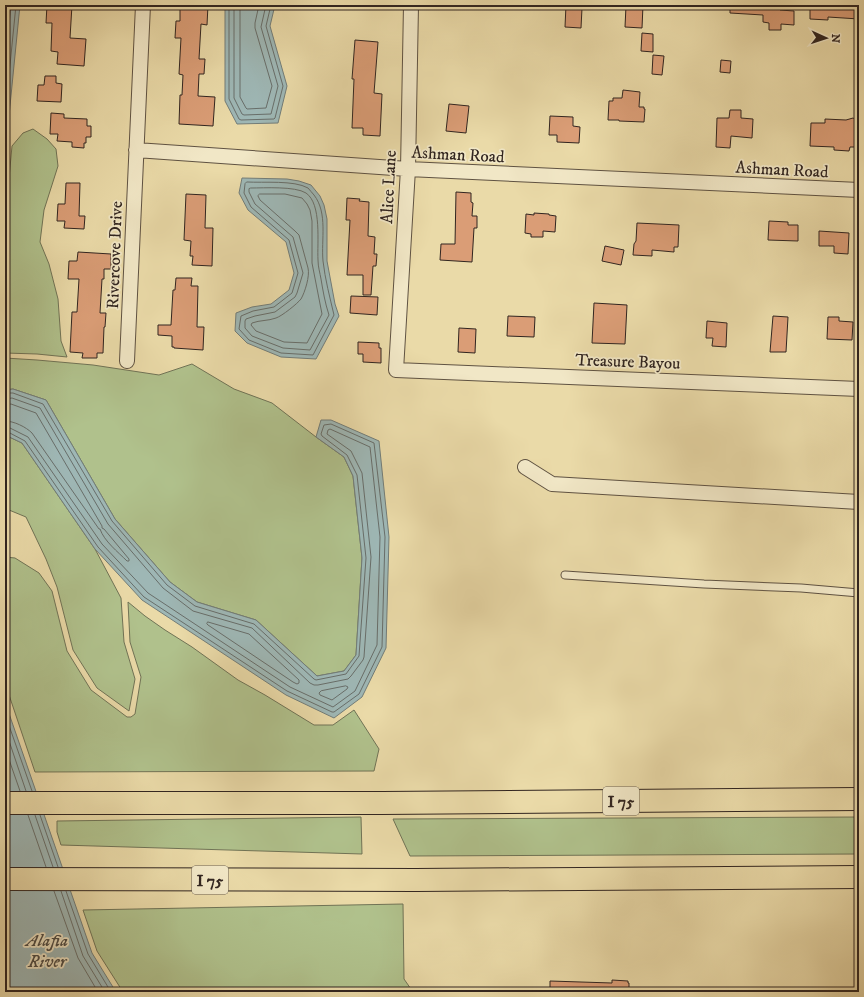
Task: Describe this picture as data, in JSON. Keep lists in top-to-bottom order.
{
  "streets": {
    "highway": ["I 75"],
    "street": [
      "Ashman Road",
      "Alice Lane",
      "Rivercove Drive",
      "Treasure Bayou"
    ]
  },
  "crossings": [
    ["Ashman Road", "Alice Lane"],
    ["Ashman Road", "Rivercove Drive"],
    ["Alice Lane", "Treasure Bayou"]
  ],
  "water": ["Alafia River"],
  "north": "right"
}
